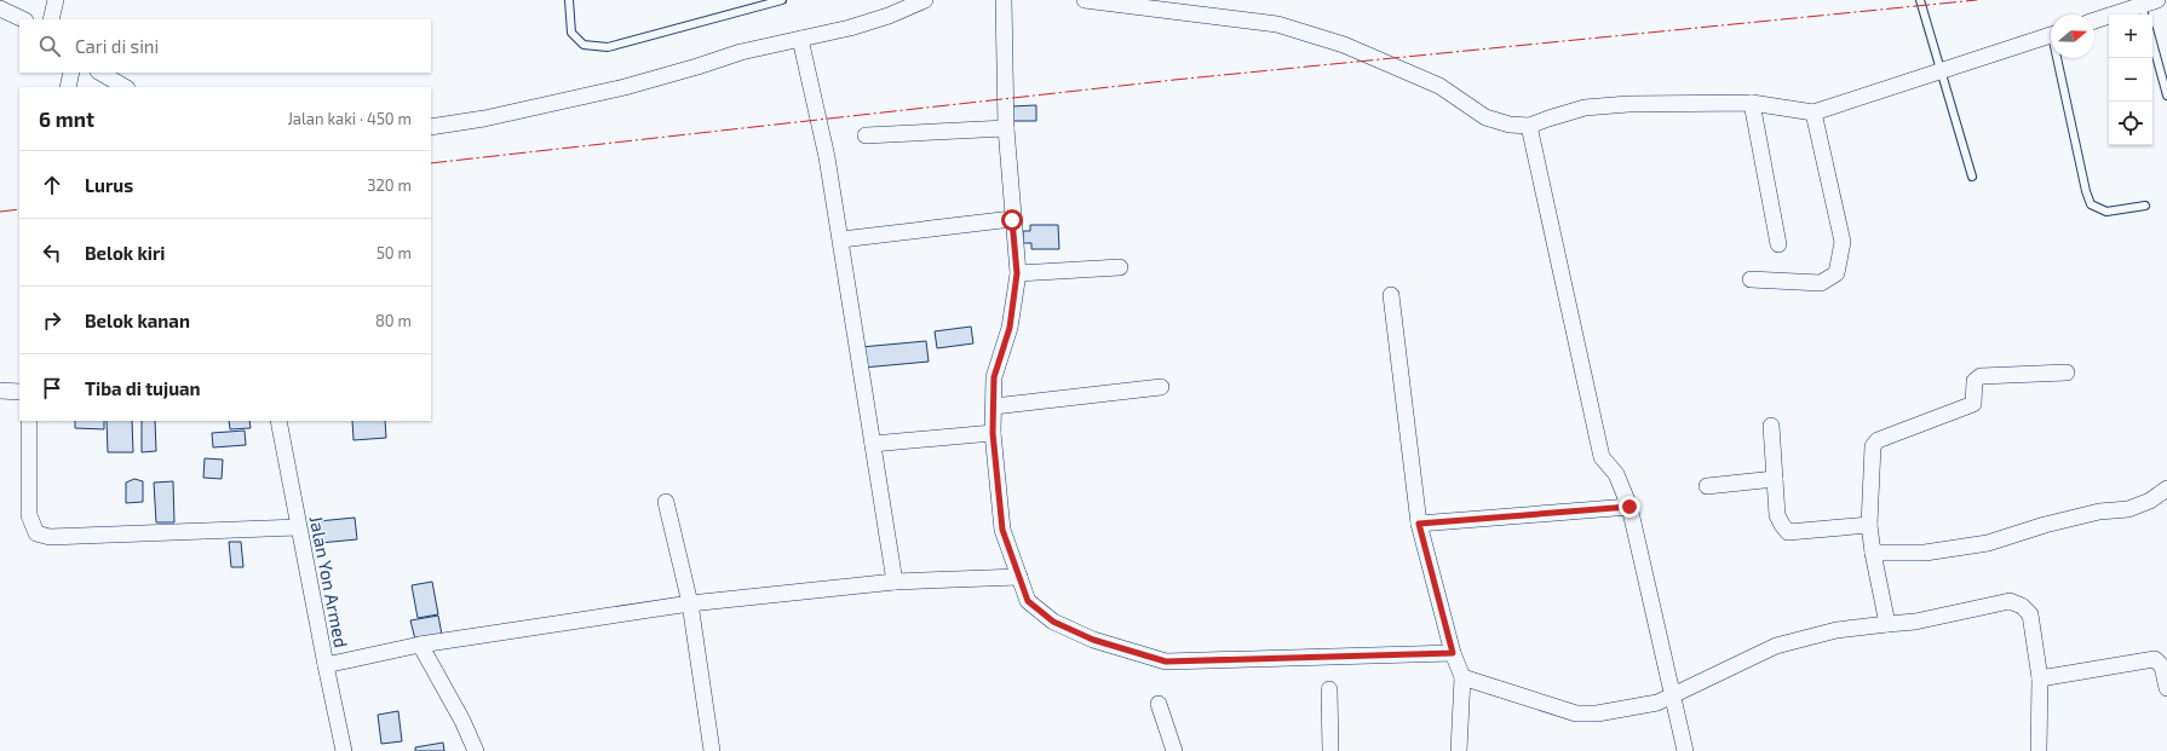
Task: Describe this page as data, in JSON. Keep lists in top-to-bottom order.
{
  "streets": {
    "street": ["Jalan Yon Armed"]
  },
  "north": "right",
  "page": {
    "map_buttons": ["+", "−"],
    "search": "Cari di sini",
    "heading": ["6 mnt", "Jalan kaki · 450 m"],
    "list": [
      ["Lurus", "320 m"],
      ["Belok kiri", "50 m"],
      ["Belok kanan", "80 m"],
      "Tiba di tujuan"
    ]
  }
}
